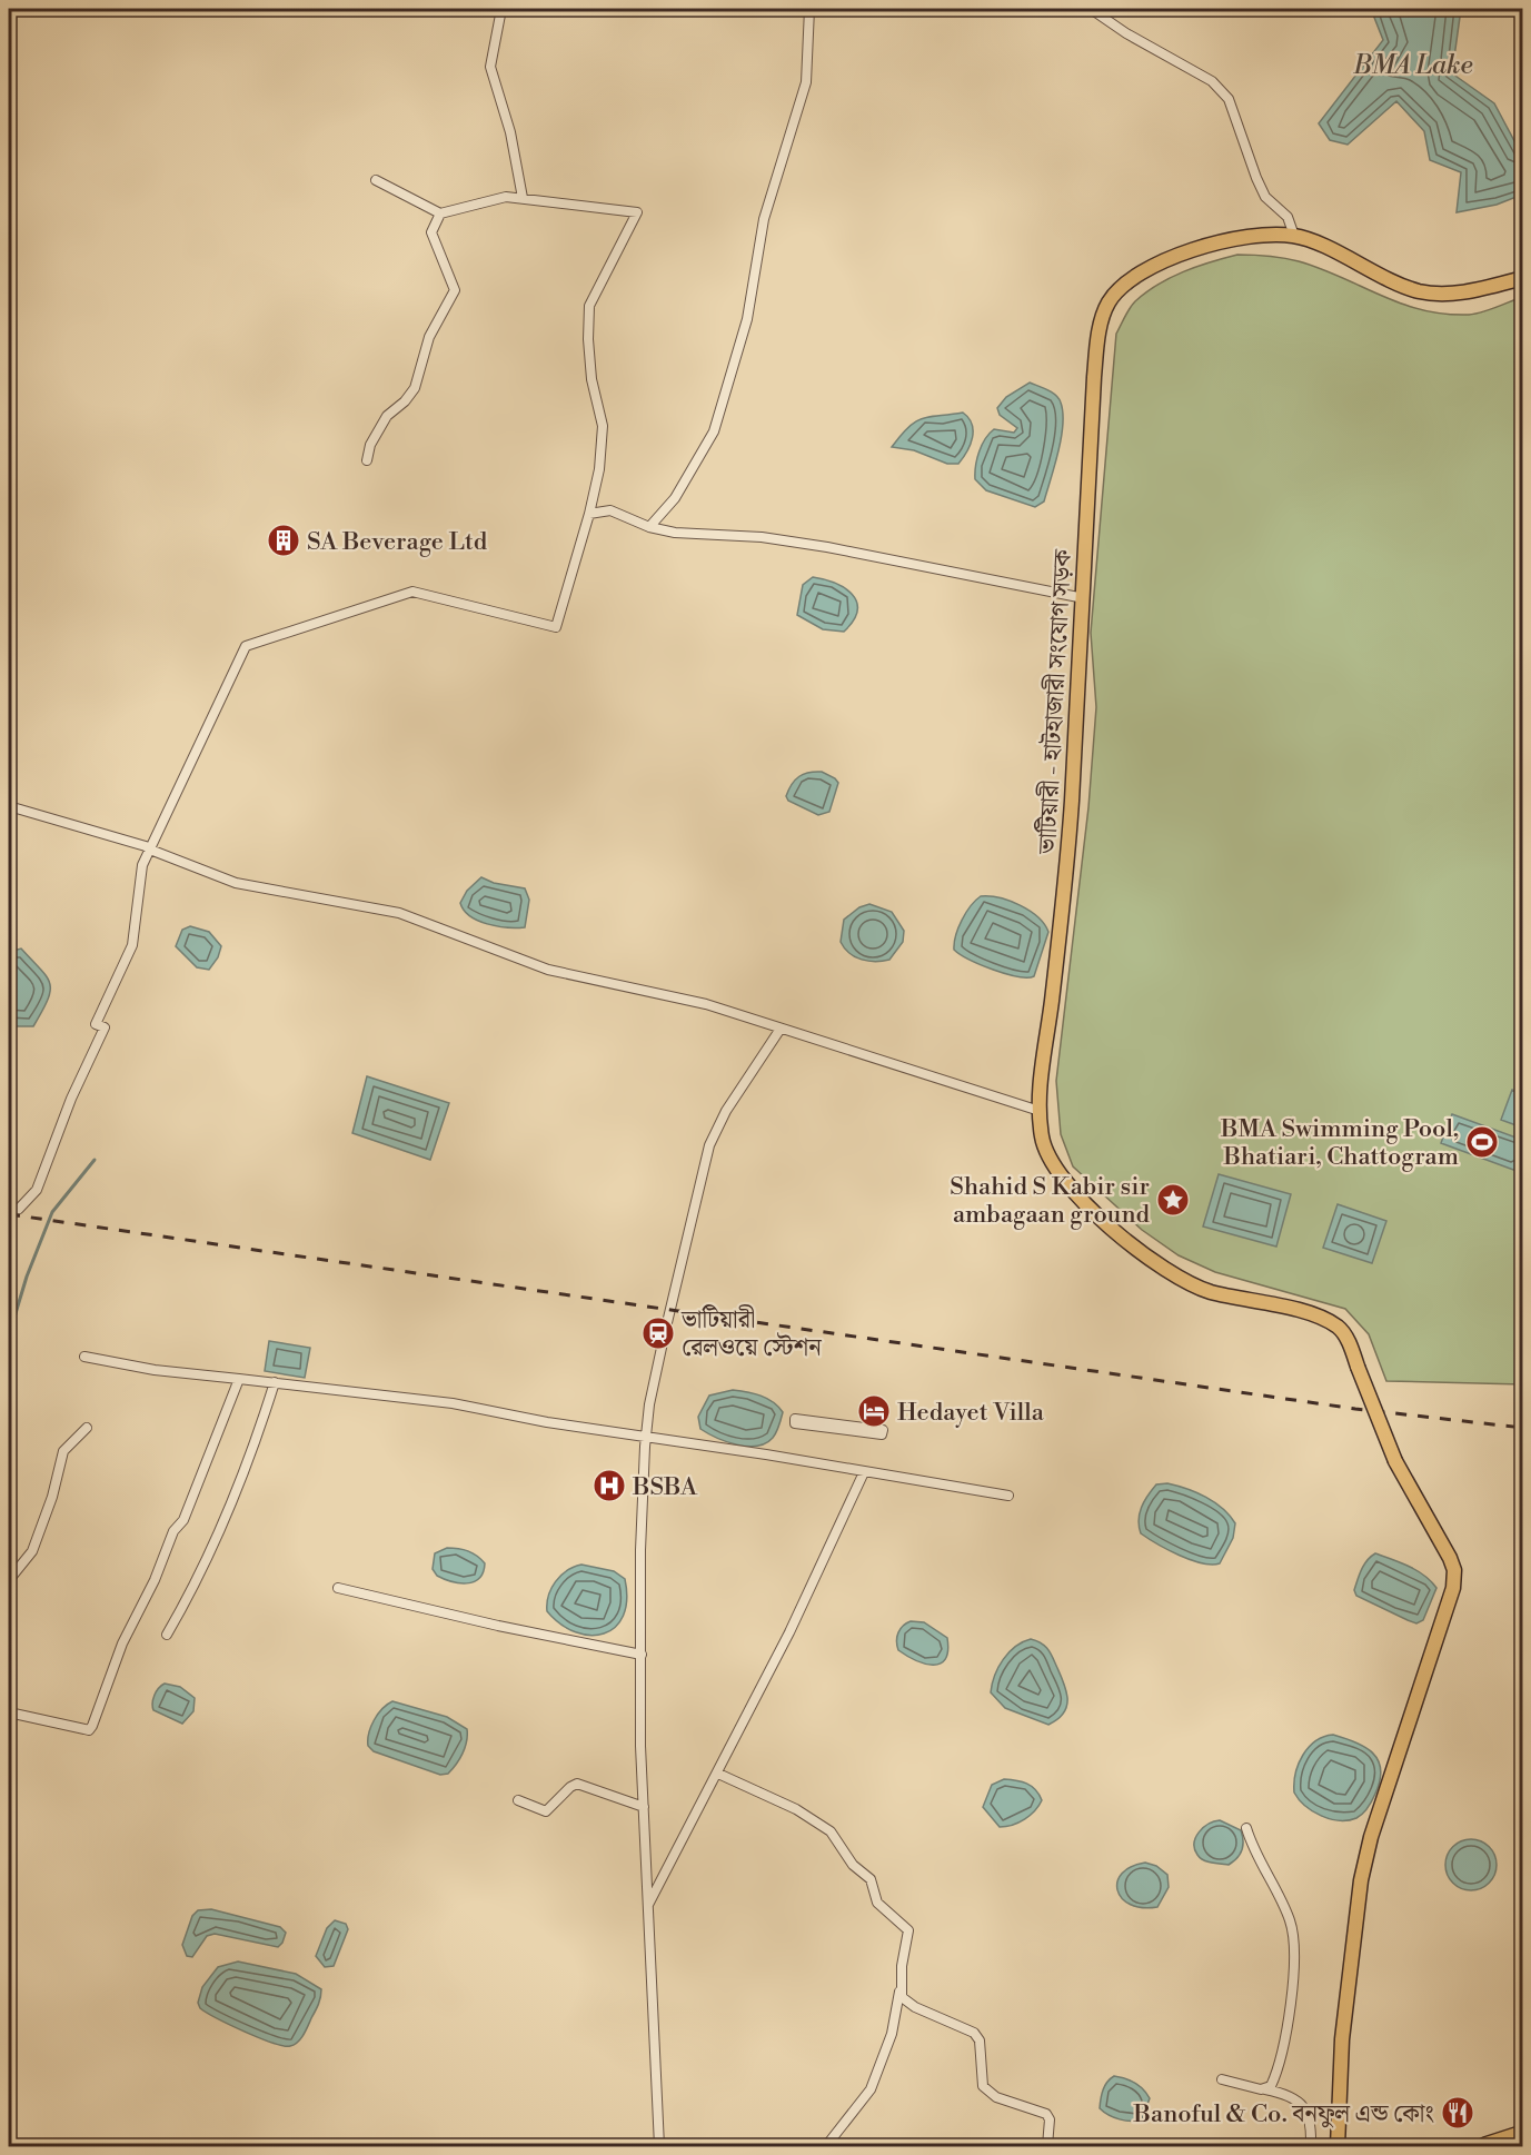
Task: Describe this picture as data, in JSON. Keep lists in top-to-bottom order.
{
  "streets": {
    "main road": ["ভাটিয়ারী - হাটহাজারী সংযোগ সড়ক"]
  },
  "water": ["BMA Lake"],
  "places": {
    "building": ["SA Beverage Ltd"],
    "sports": ["BMA Swimming Pool, Bhatiari, Chattogram"],
    "place": ["Shahid S Kabir sir ambagaan ground"],
    "station": ["ভাটিয়ারী রেলওয়ে স্টেশন"],
    "hotel": ["Hedayet Villa"],
    "hospital": ["BSBA"],
    "restaurant": ["Banoful & Co. বনফুল এন্ড কোং"]
  }
}
